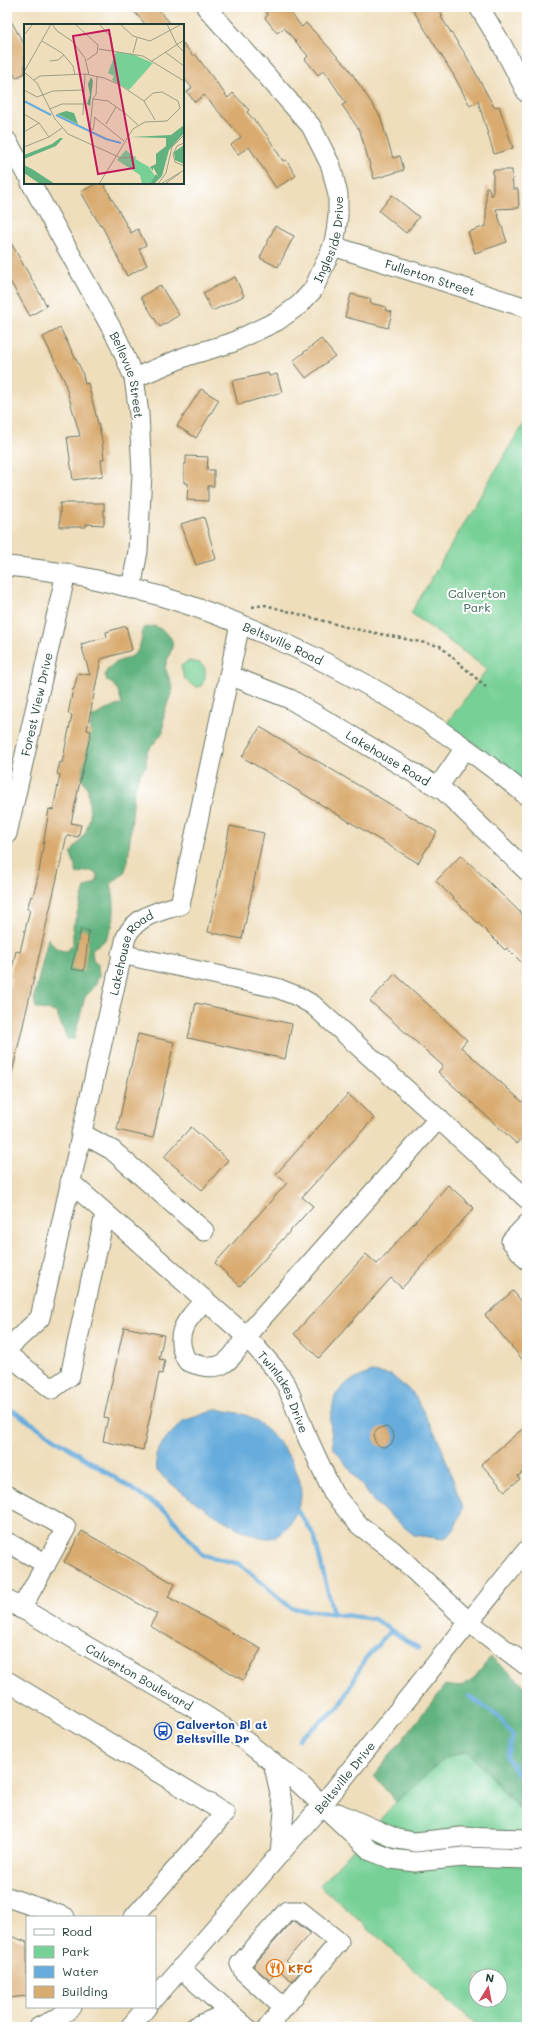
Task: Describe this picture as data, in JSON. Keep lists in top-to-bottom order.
{
  "streets": {
    "street": [
      "Ingleside Drive",
      "Fullerton Street",
      "Bellevue Street",
      "Beltsville Road",
      "Forest View Drive",
      "Lakehouse Road",
      "Twinlakes Drive",
      "Calverton Boulevard",
      "Beltsville Drive"
    ]
  },
  "crossings": [
    ["Ingleside Drive", "Fullerton Street"],
    ["Ingleside Drive", "Bellevue Street"],
    ["Bellevue Street", "Beltsville Road"],
    ["Beltsville Road", "Forest View Drive"],
    ["Beltsville Road", "Lakehouse Road"],
    ["Lakehouse Road", "Twinlakes Drive"],
    ["Twinlakes Drive", "Beltsville Drive"],
    ["Calverton Boulevard", "Beltsville Drive"]
  ],
  "parks": ["Calverton Park"],
  "places": {
    "bus stop": ["Calverton Bl at Beltsville Dr"],
    "restaurant": ["KFC"]
  },
  "legend": [
    "Road",
    "Park",
    "Water",
    "Building"
  ],
  "north": "top"
}
